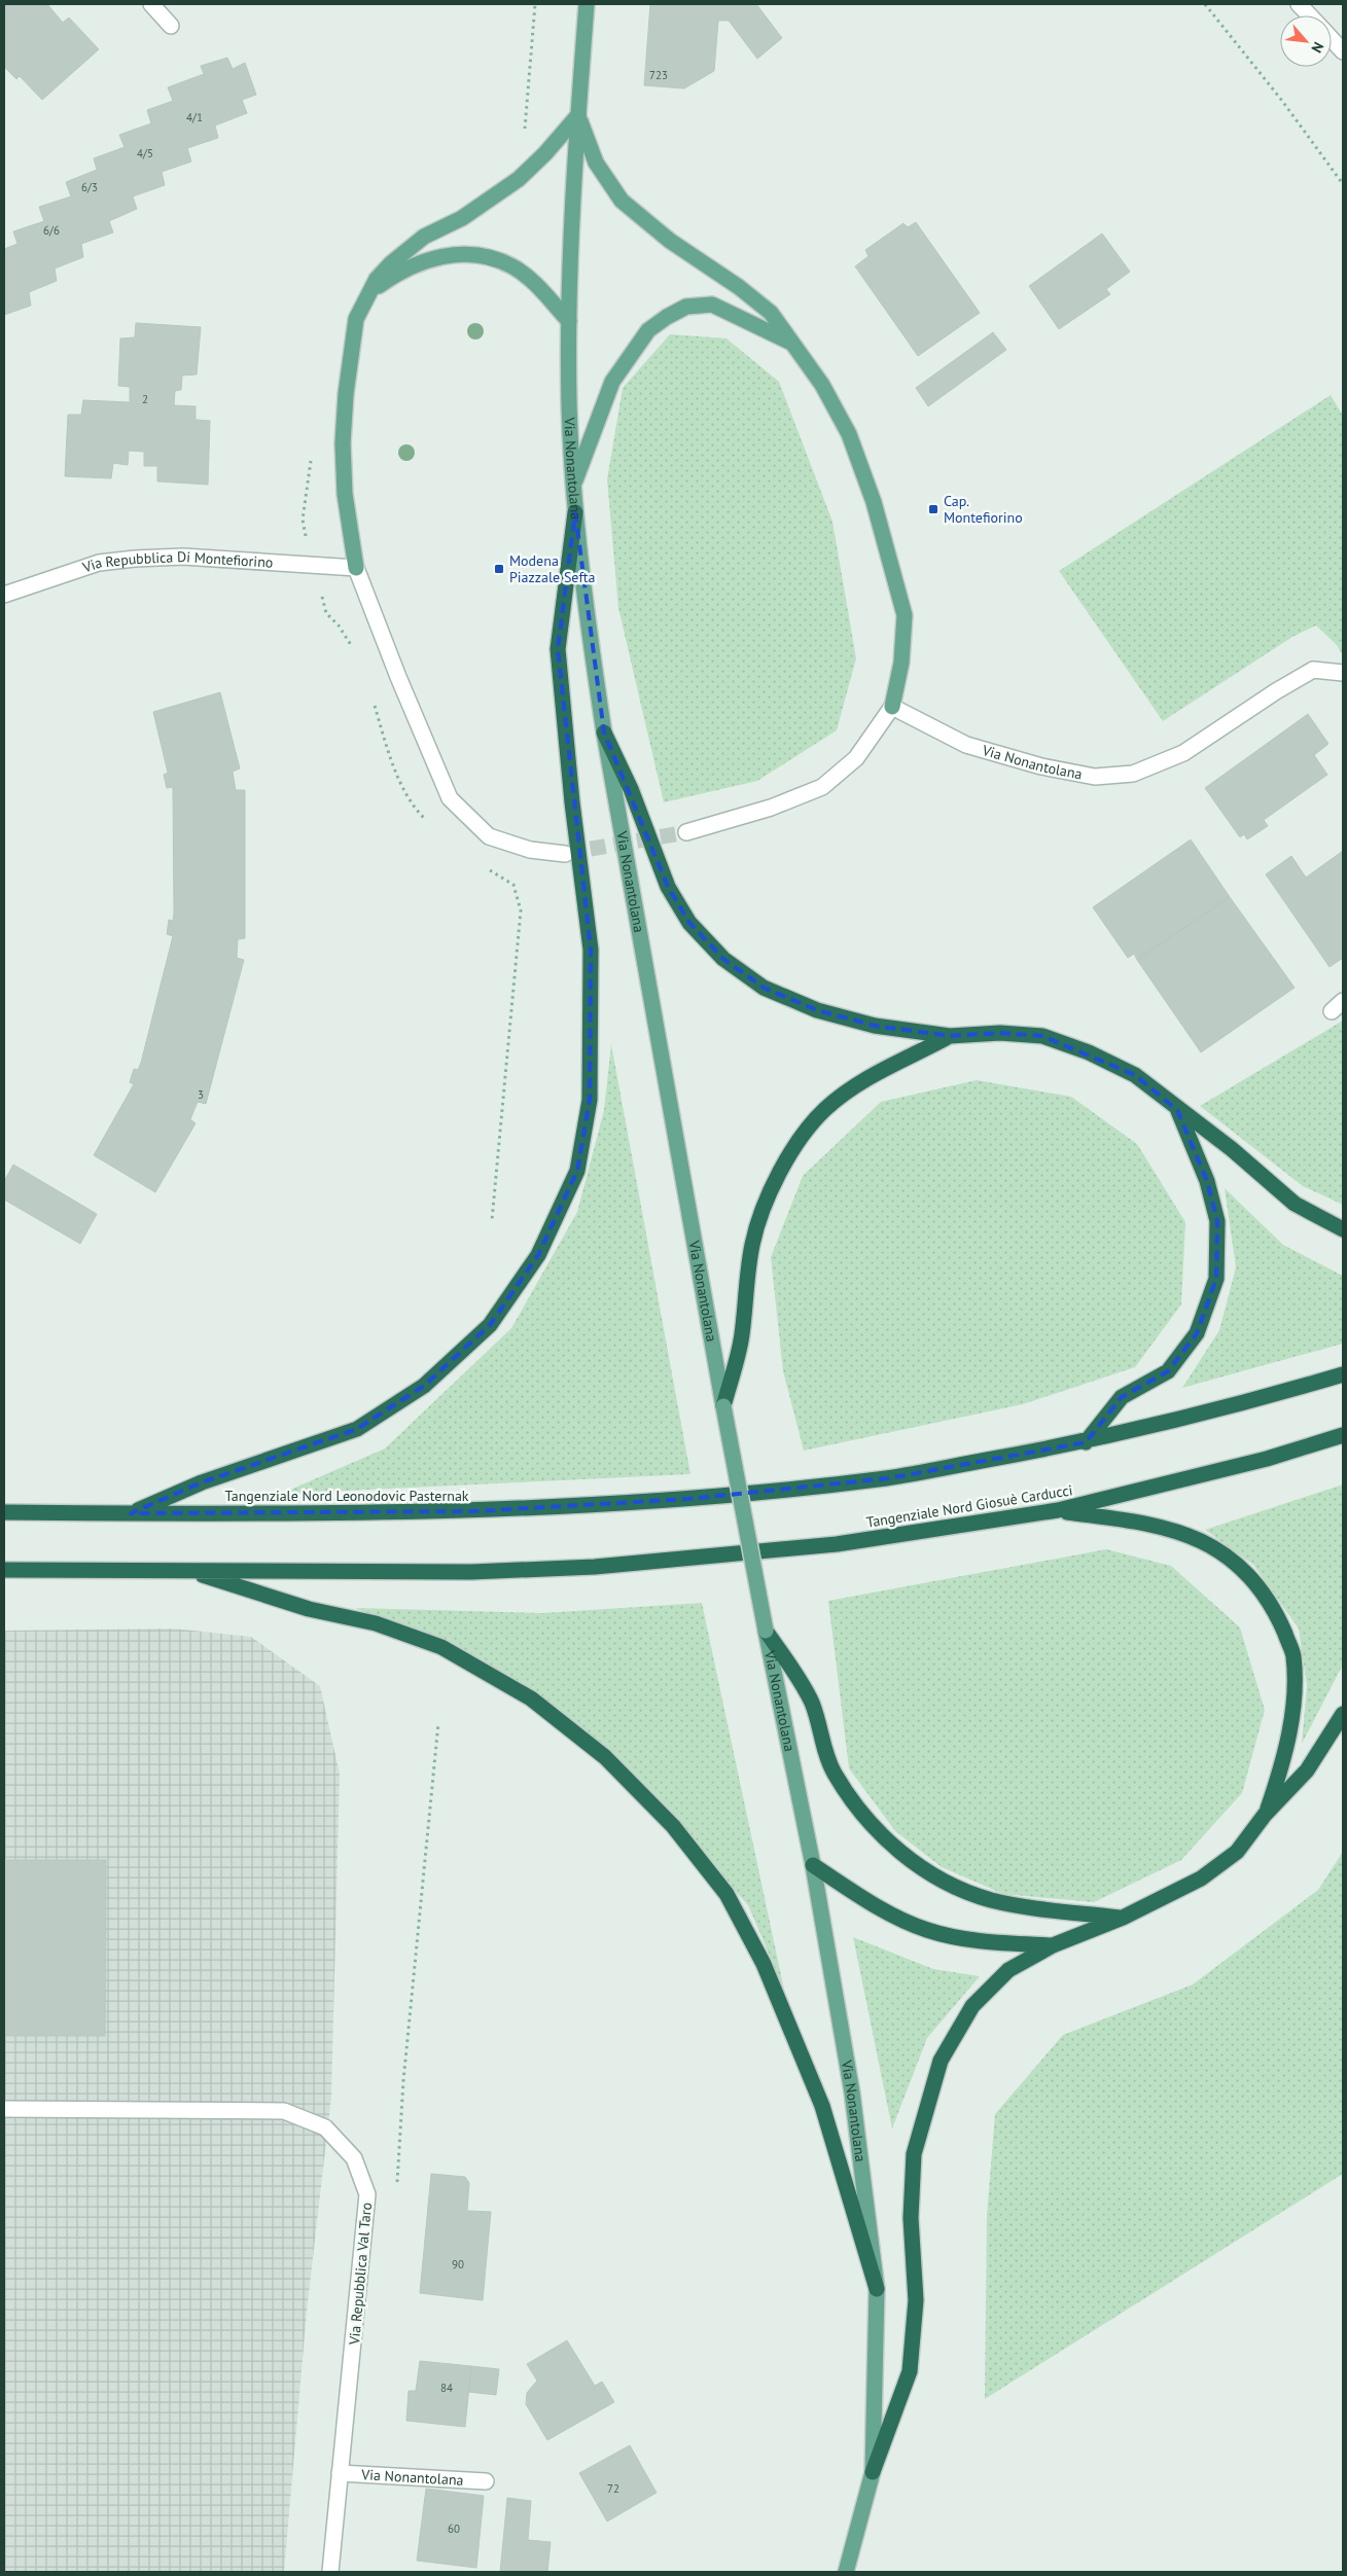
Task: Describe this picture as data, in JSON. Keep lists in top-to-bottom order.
{
  "streets": {
    "highway": ["Tangenziale Nord Leonodovic Pasternak", "Tangenziale Nord Giosuè Carducci"],
    "main road": ["Via Nonantolana"],
    "street": ["Via Repubblica Di Montefiorino", "Via Repubblica Val Taro"]
  },
  "crossings": [
    ["Via Nonantolana", "Via Repubblica Val Taro"]
  ],
  "places": {
    "transit": ["Cap. Montefiorino", "Modena Piazzale Sefta"]
  },
  "house_numbers": [
    "723",
    "4/1",
    "4/5",
    "6/3",
    "6/6",
    "2",
    "3",
    "90",
    "84",
    "72",
    "60"
  ],
  "north": "bottom right"
}
